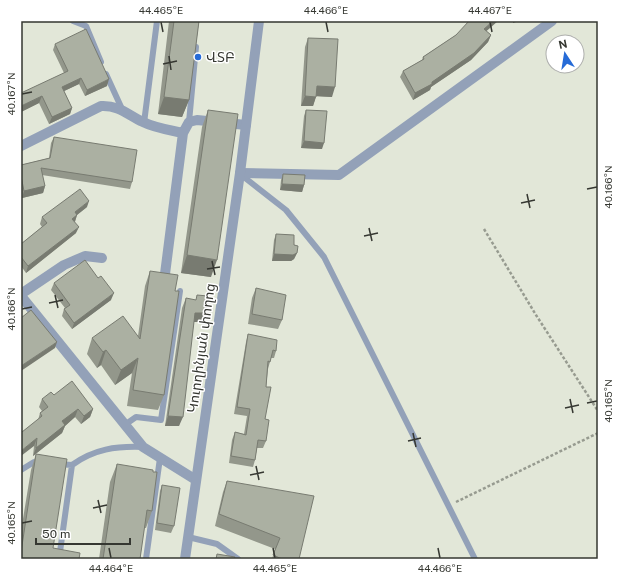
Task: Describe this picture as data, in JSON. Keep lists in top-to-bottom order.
{
  "streets": {
    "street": ["Կուրղինյան փողոց"]
  },
  "places": ["ՎՏԲ"],
  "scale_bar": "50 m",
  "north": "top",
  "coordinates": [
    "44.465°E",
    "44.466°E",
    "44.467°E",
    "40.167°N",
    "40.166°N",
    "40.165°N",
    "44.464°E"
  ]
}
